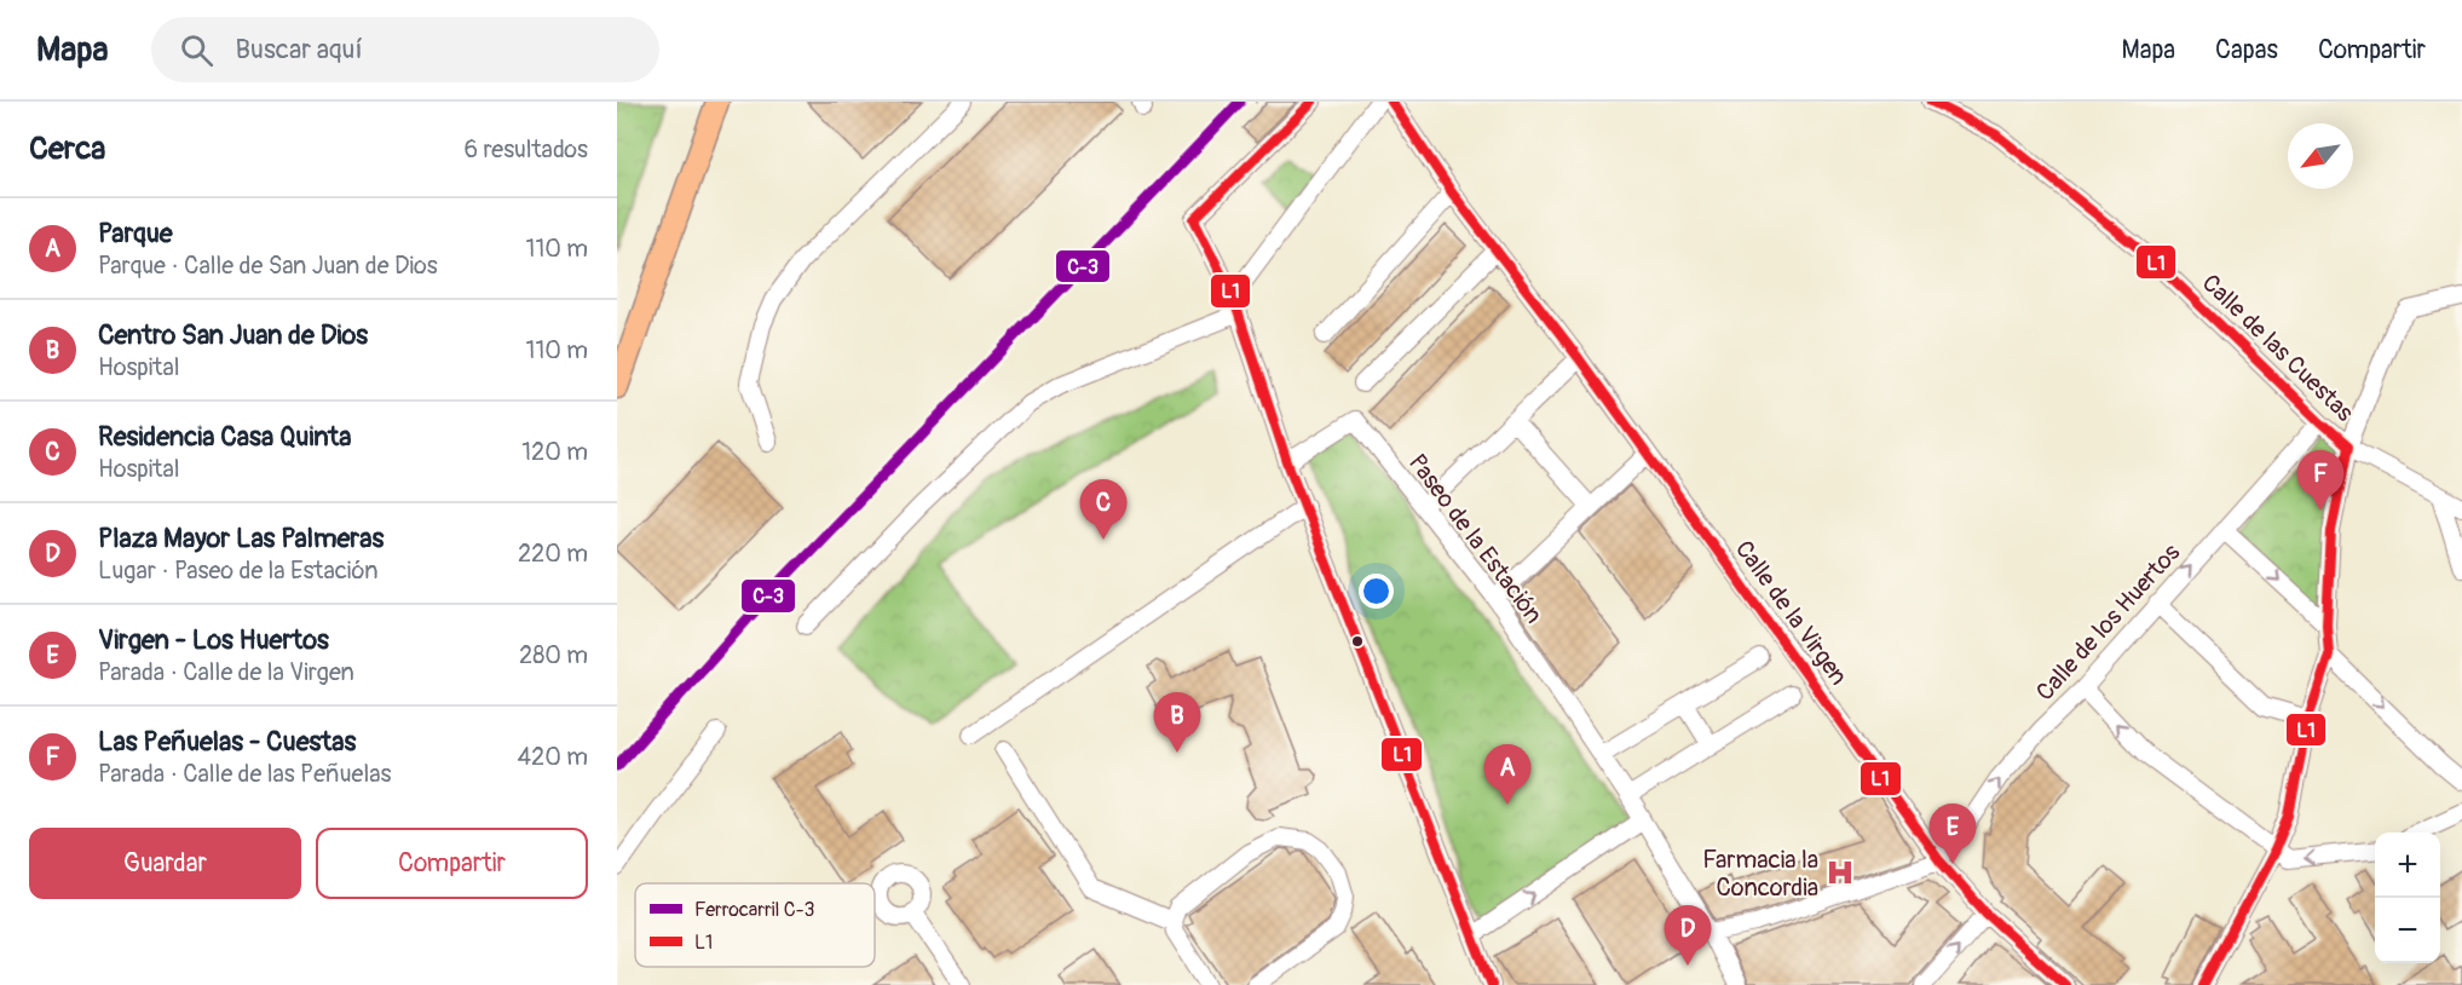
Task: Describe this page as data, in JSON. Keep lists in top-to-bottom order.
{
  "streets": {
    "street": [
      "Calle de las Cuestas",
      "Paseo de la Estación",
      "Calle de la Virgen",
      "Calle de los Huertos"
    ]
  },
  "crossings": [
    ["Calle de las Cuestas", "Calle de los Huertos"],
    ["Calle de la Virgen", "Calle de los Huertos"]
  ],
  "one_way": ["Calle de los Huertos"],
  "places": {
    "hospital": ["Farmacia la Concordia"]
  },
  "lines": ["rail line C-3", "transit line L1"],
  "legend": ["Ferrocarril C-3", "L1"],
  "north": "bottom left",
  "page": {
    "header": "Mapa",
    "search": "Buscar aquí",
    "nav": ["Mapa", "Capas", "Compartir"],
    "heading": ["Cerca", "6 resultados"],
    "list": [
      {
        "mark": "A",
        "name": "Parque",
        "note": "Parque · Calle de San Juan de Dios",
        "value": "110 m"
      },
      {
        "mark": "B",
        "name": "Centro San Juan de Dios",
        "note": "Hospital",
        "value": "110 m"
      },
      {
        "mark": "C",
        "name": "Residencia Casa Quinta",
        "note": "Hospital",
        "value": "120 m"
      },
      {
        "mark": "D",
        "name": "Plaza Mayor Las Palmeras",
        "note": "Lugar · Paseo de la Estación",
        "value": "220 m"
      },
      {
        "mark": "E",
        "name": "Virgen - Los Huertos",
        "note": "Parada · Calle de la Virgen",
        "value": "280 m"
      },
      {
        "mark": "F",
        "name": "Las Peñuelas - Cuestas",
        "note": "Parada · Calle de las Peñuelas",
        "value": "420 m"
      }
    ],
    "pins": [
      "F",
      "C",
      "B",
      "A",
      "E",
      "D"
    ],
    "buttons": ["Guardar", "Compartir"],
    "map_buttons": ["+", "−"]
  }
}
